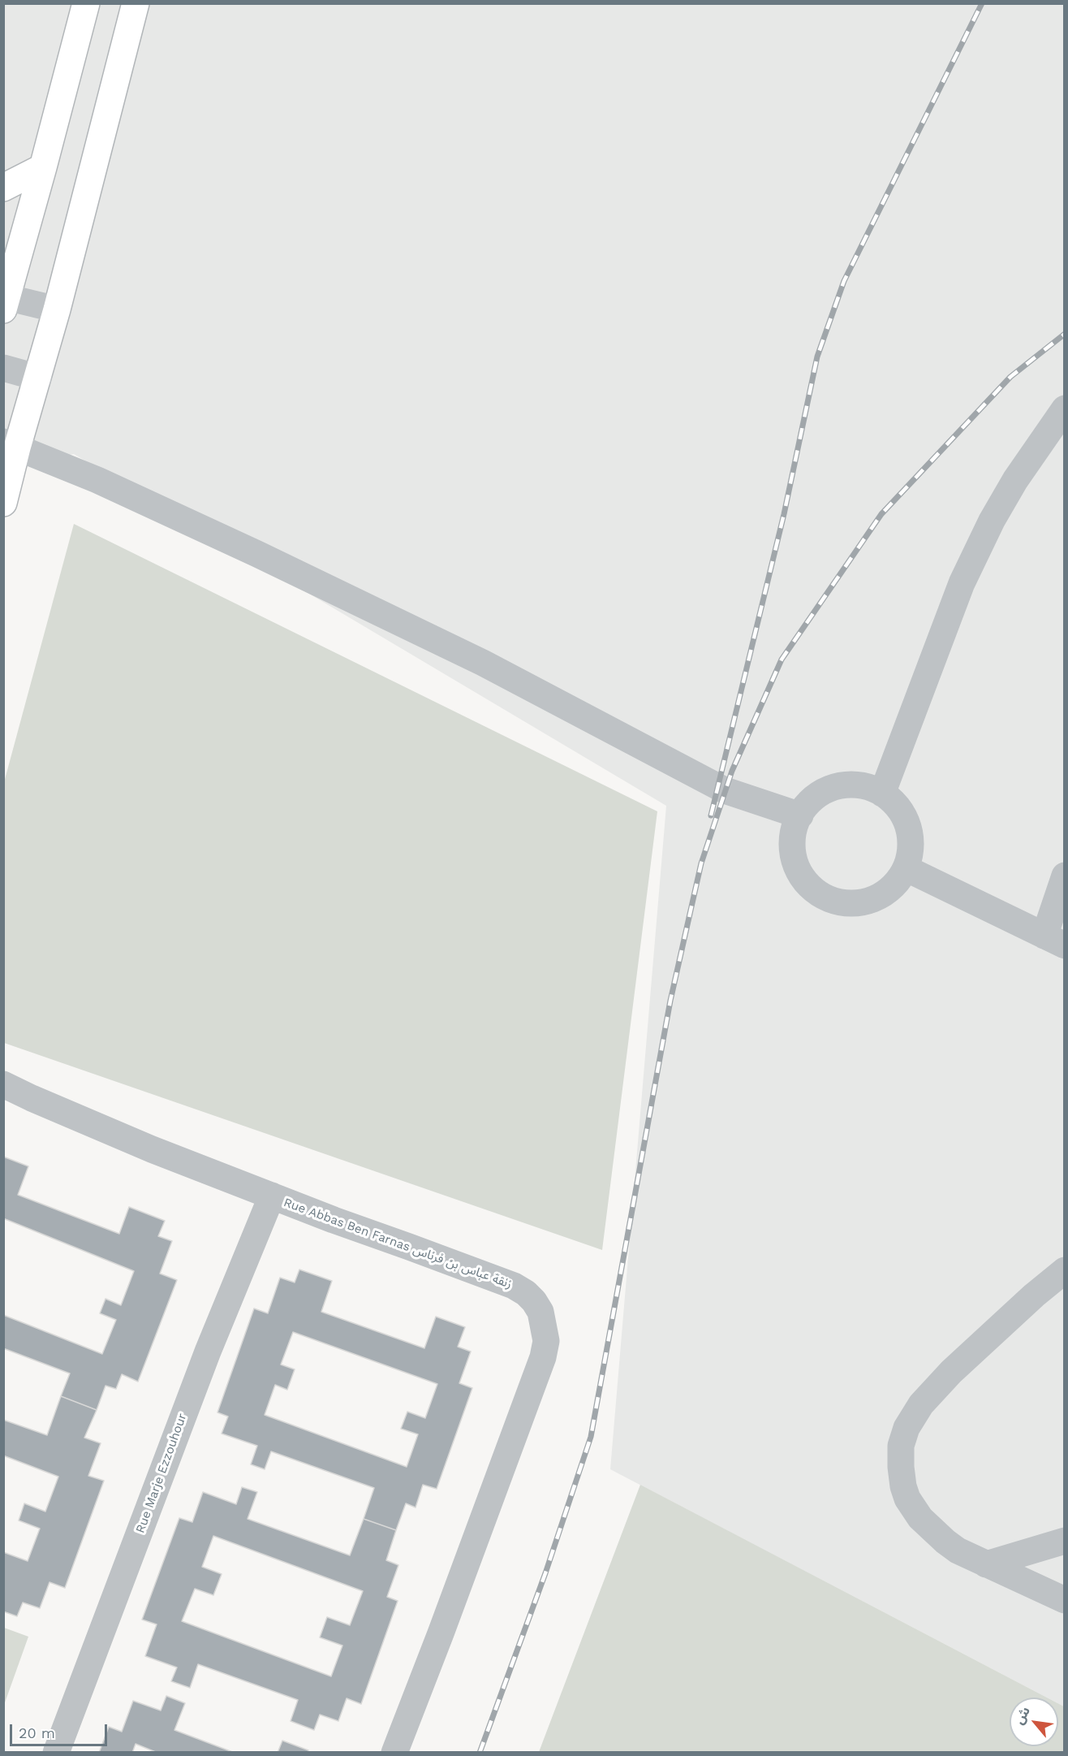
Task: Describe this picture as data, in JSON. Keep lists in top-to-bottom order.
{
  "streets": {
    "street": ["Rue Abbas Ben Farnas زنقة عباس بن فرناس", "Rue Marje Ezzouhour"]
  },
  "crossings": [
    ["Rue Abbas Ben Farnas زنقة عباس بن فرناس", "Rue Marje Ezzouhour"]
  ],
  "scale_bar": "20 m",
  "north": "top left"
}
